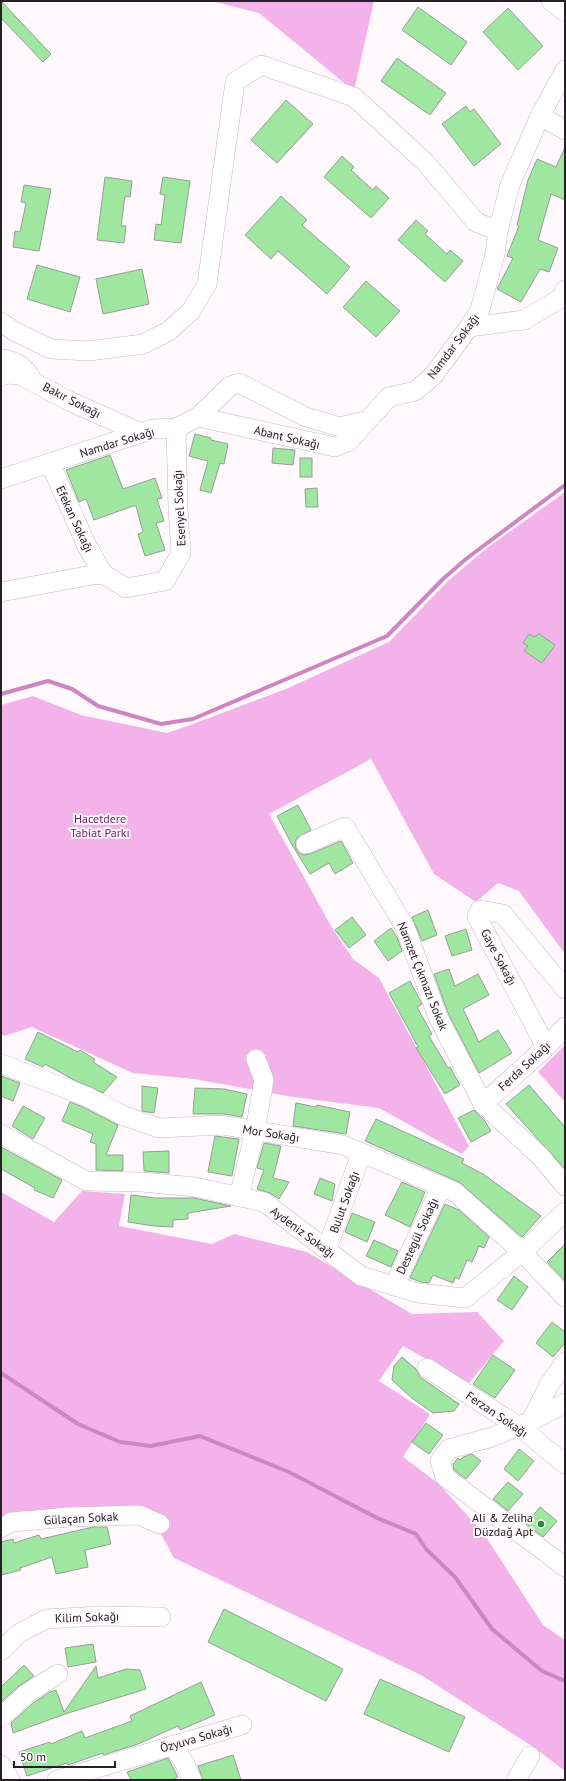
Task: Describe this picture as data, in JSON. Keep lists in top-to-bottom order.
{
  "streets": {
    "street": [
      "Namdar Sokağı",
      "Bakır Sokağı",
      "Abant Sokağı",
      "Esenyel Sokağı",
      "Efekan Sokağı",
      "Gaye Sokağı",
      "Namzet Çıkmazı Sokak",
      "Ferda Sokağı",
      "Mor Sokağı",
      "Bulut Sokağı",
      "Aydeniz Sokağı",
      "Destegül Sokağı",
      "Ferzan Sokağı",
      "Gülaçan Sokak",
      "Kilim Sokağı",
      "Özyuva Sokağı"
    ]
  },
  "crossings": [
    ["Namdar Sokağı", "Bakır Sokağı"],
    ["Namdar Sokağı", "Abant Sokağı"],
    ["Namdar Sokağı", "Esenyel Sokağı"],
    ["Namdar Sokağı", "Efekan Sokağı"],
    ["Esenyel Sokağı", "Efekan Sokağı"],
    ["Gaye Sokağı", "Ferda Sokağı"],
    ["Namzet Çıkmazı Sokak", "Ferda Sokağı"],
    ["Mor Sokağı", "Bulut Sokağı"],
    ["Mor Sokağı", "Aydeniz Sokağı"],
    ["Mor Sokağı", "Destegül Sokağı"],
    ["Bulut Sokağı", "Aydeniz Sokağı"],
    ["Aydeniz Sokağı", "Destegül Sokağı"]
  ],
  "parks": ["Hacetdere Tabiat Parkı"],
  "places": ["Ali & Zeliha Düzdağ Apt"],
  "scale_bar": "50 m"
}
